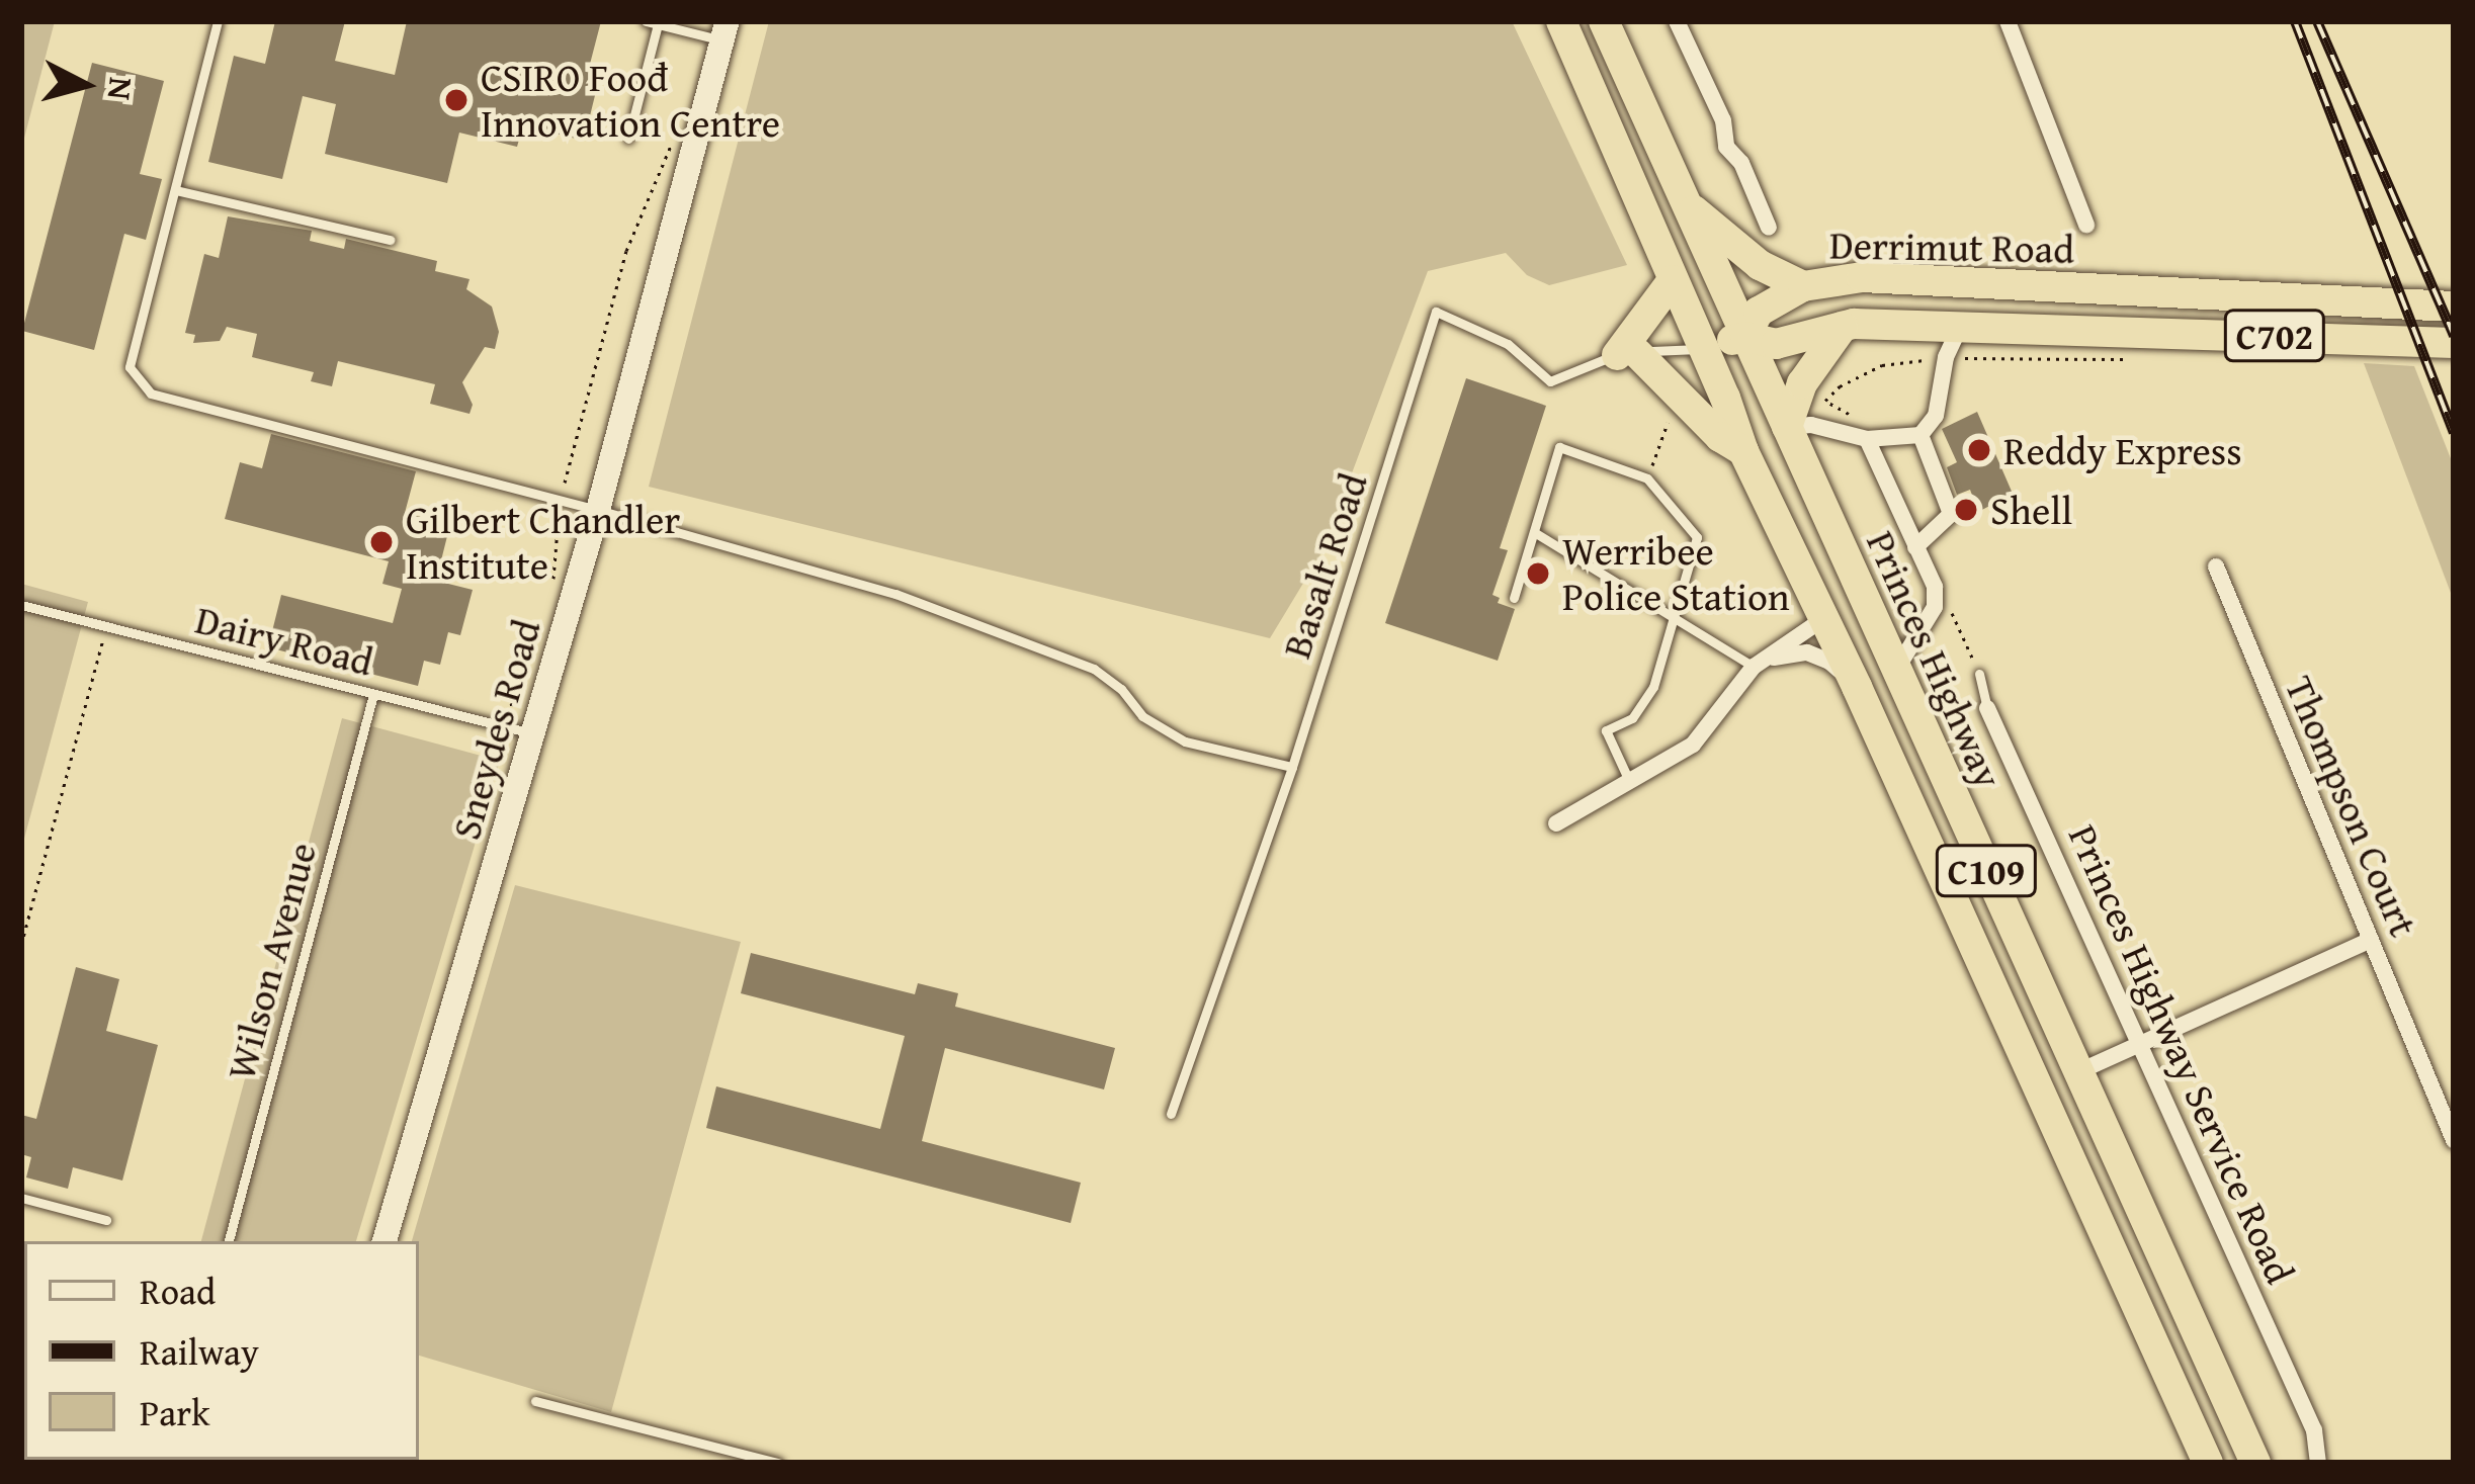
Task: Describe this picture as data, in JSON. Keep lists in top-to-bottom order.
{
  "streets": {
    "highway": [
      "Derrimut Road",
      "C702",
      "Princes Highway",
      "C109"
    ],
    "main road": ["Sneydes Road"],
    "street": ["Thompson Court", "Princes Highway Service Road"],
    "lane": ["Basalt Road", "Dairy Road", "Wilson Avenue"]
  },
  "crossings": [
    ["Derrimut Road", "C702"],
    ["Derrimut Road", "Princes Highway"],
    ["C702", "Basalt Road"],
    ["C702", "Princes Highway"],
    ["Basalt Road", "Princes Highway"],
    ["Dairy Road", "Sneydes Road"],
    ["Dairy Road", "Wilson Avenue"]
  ],
  "places": [
    "CSIRO Foođ Innovation Centre",
    "Reddy Express",
    "Shell",
    "Gilbert Chandler Institute",
    "Werribee Police Station"
  ],
  "legend": ["Road", "Railway", "Park"],
  "north": "right"
}
